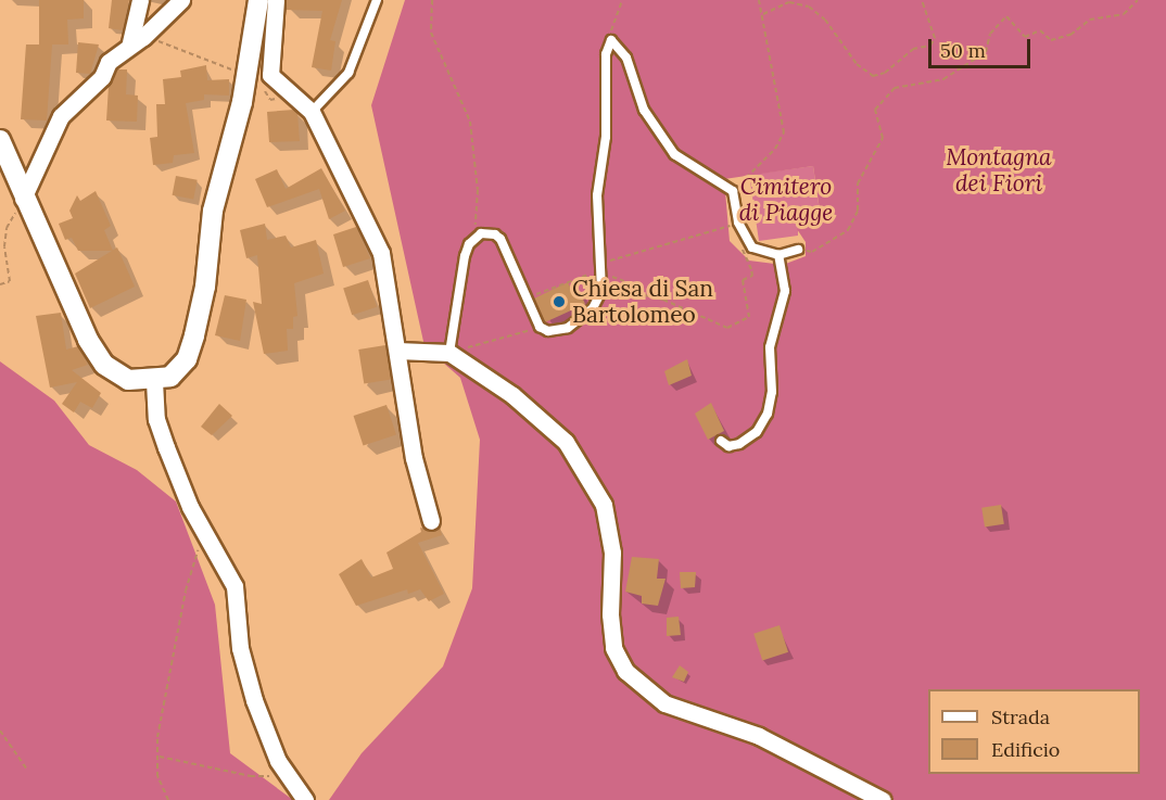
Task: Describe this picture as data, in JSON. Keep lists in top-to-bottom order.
{
  "parks": ["Montagna dei Fiori", "Cimitero di Piagge"],
  "places": ["Chiesa di San Bartolomeo"],
  "legend": ["Strada", "Edificio"],
  "scale_bar": "50 m"
}
